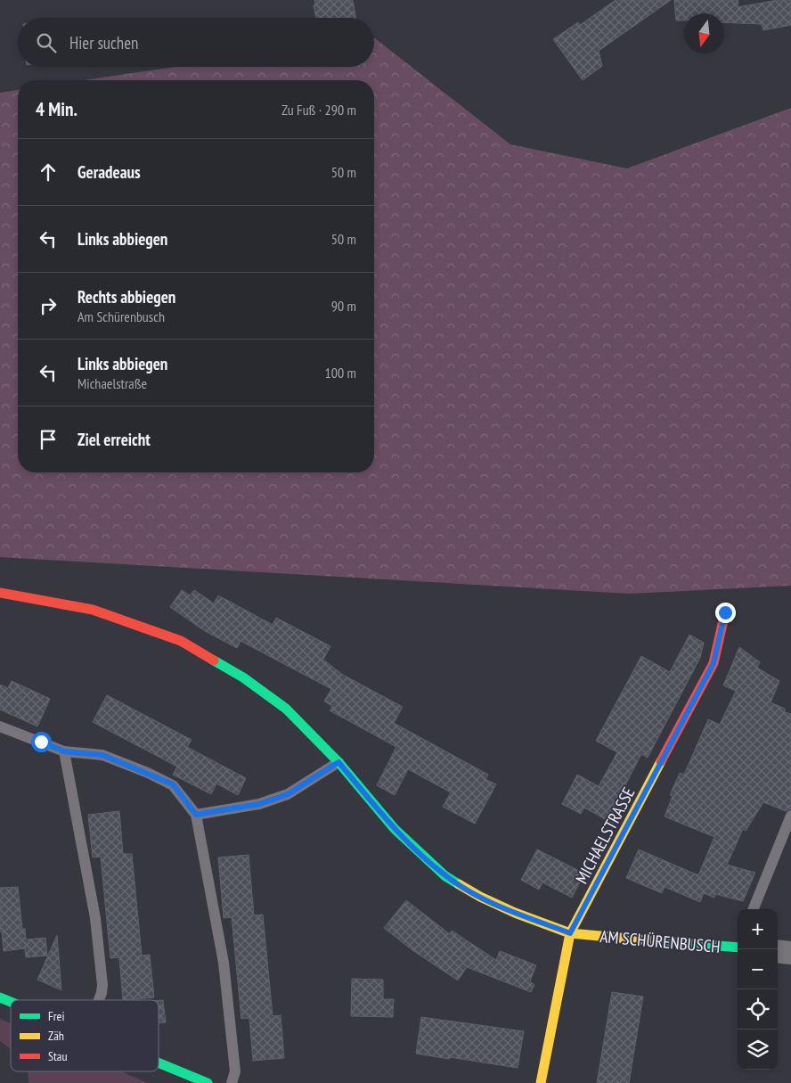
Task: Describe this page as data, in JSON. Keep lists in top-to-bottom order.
{
  "streets": {
    "street": ["MICHAELSTRASSE", "AM SCHÜRENBUSCH"]
  },
  "crossings": [
    ["MICHAELSTRASSE", "AM SCHÜRENBUSCH"]
  ],
  "legend": ["Frei", "Zäh", "Stau"],
  "north": "bottom",
  "page": {
    "search": "Hier suchen",
    "heading": ["4 Min.", "Zu Fuß · 290 m"],
    "list": [
      ["Geradeaus", "50 m"],
      ["Links abbiegen", "50 m"],
      ["Rechts abbiegen", "Am Schürenbusch", "90 m"],
      ["Links abbiegen", "Michaelstraße", "100 m"],
      "Ziel erreicht"
    ],
    "map_buttons": ["+", "−"]
  }
}
